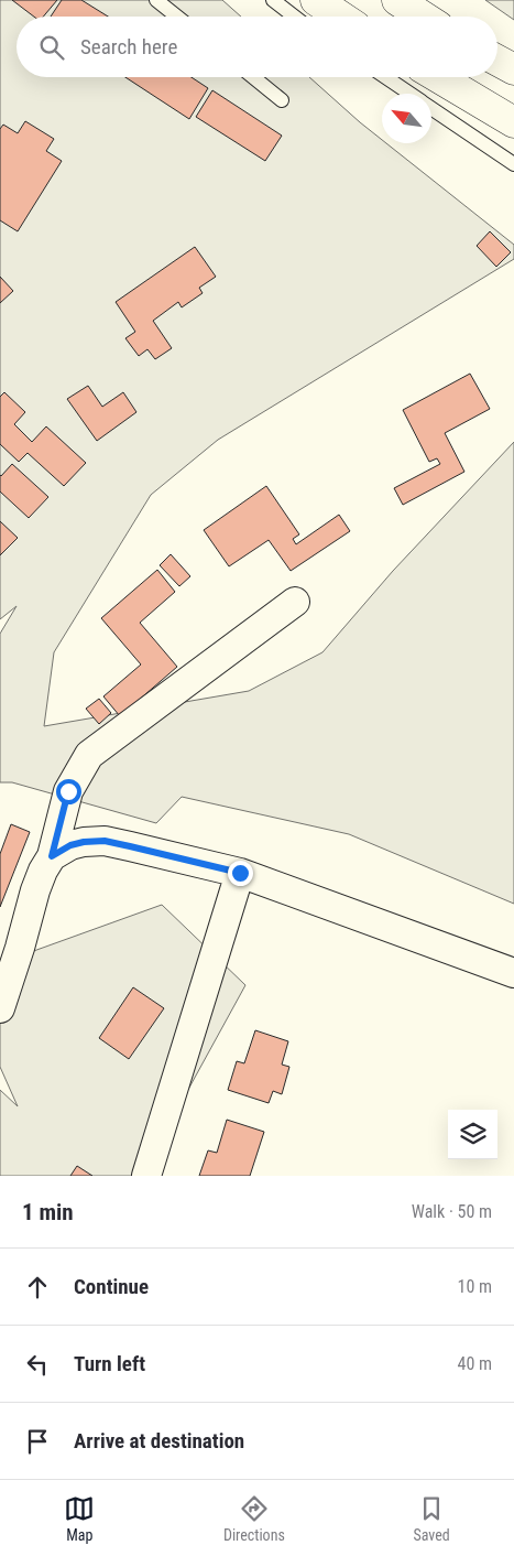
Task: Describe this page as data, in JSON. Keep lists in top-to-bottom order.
{
  "north": "top left",
  "page": {
    "search": "Search here",
    "heading": ["1 min", "Walk · 50 m"],
    "list": [
      ["Continue", "10 m"],
      ["Turn left", "40 m"],
      "Arrive at destination"
    ],
    "nav": ["Map", "Directions", "Saved"]
  }
}
